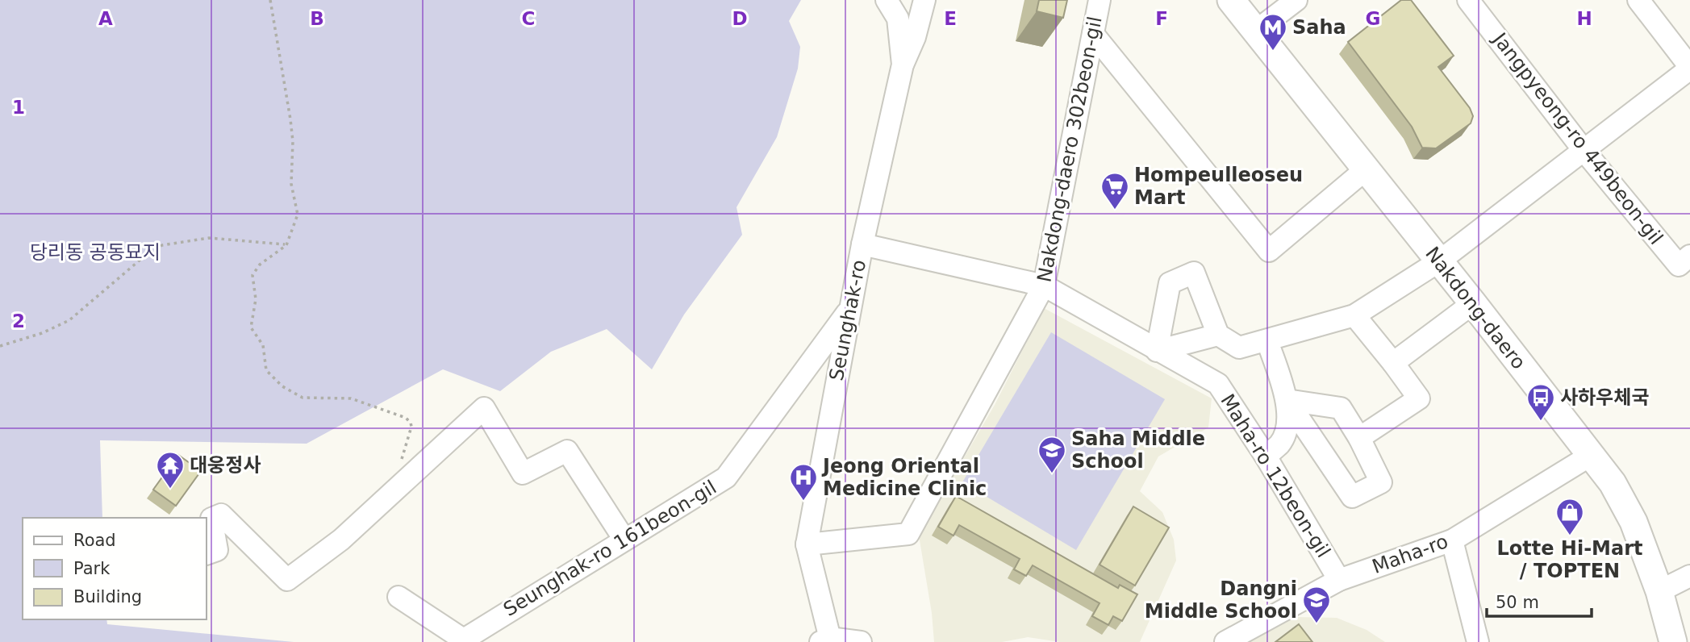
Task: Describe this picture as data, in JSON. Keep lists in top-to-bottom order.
{
  "streets": {
    "main road": ["Nakdong-daero"],
    "street": [
      "Jangpyeong-ro 449beon-gil",
      "Nakdong-daero 302beon-gil",
      "Seunghak-ro",
      "Maha-ro 12beon-gil",
      "Seunghak-ro 161beon-gil",
      "Maha-ro"
    ]
  },
  "crossings": [
    ["Nakdong-daero 302beon-gil", "Seunghak-ro"],
    ["Nakdong-daero 302beon-gil", "Maha-ro 12beon-gil"],
    ["Nakdong-daero", "Maha-ro"],
    ["Seunghak-ro", "Maha-ro 12beon-gil"],
    ["Seunghak-ro", "Seunghak-ro 161beon-gil"],
    ["Maha-ro 12beon-gil", "Maha-ro"]
  ],
  "parks": ["당리동 공동묘지"],
  "places": {
    "metro station": ["Saha"],
    "supermarket": ["Hompeulleoseu Mart"],
    "bus stop": ["사하우체국"],
    "school or university": ["Saha Middle School", "Dangni Middle School"],
    "temple": ["대웅정사"],
    "hospital": ["Jeong Oriental Medicine Clinic"],
    "shop": ["Lotte Hi-Mart / TOPTEN"]
  },
  "legend": ["Road", "Park", "Building"],
  "scale_bar": "50 m",
  "grid": {
    "columns": [
      "A",
      "B",
      "C",
      "D",
      "E",
      "F",
      "G",
      "H"
    ],
    "rows": ["1", "2"]
  }
}
